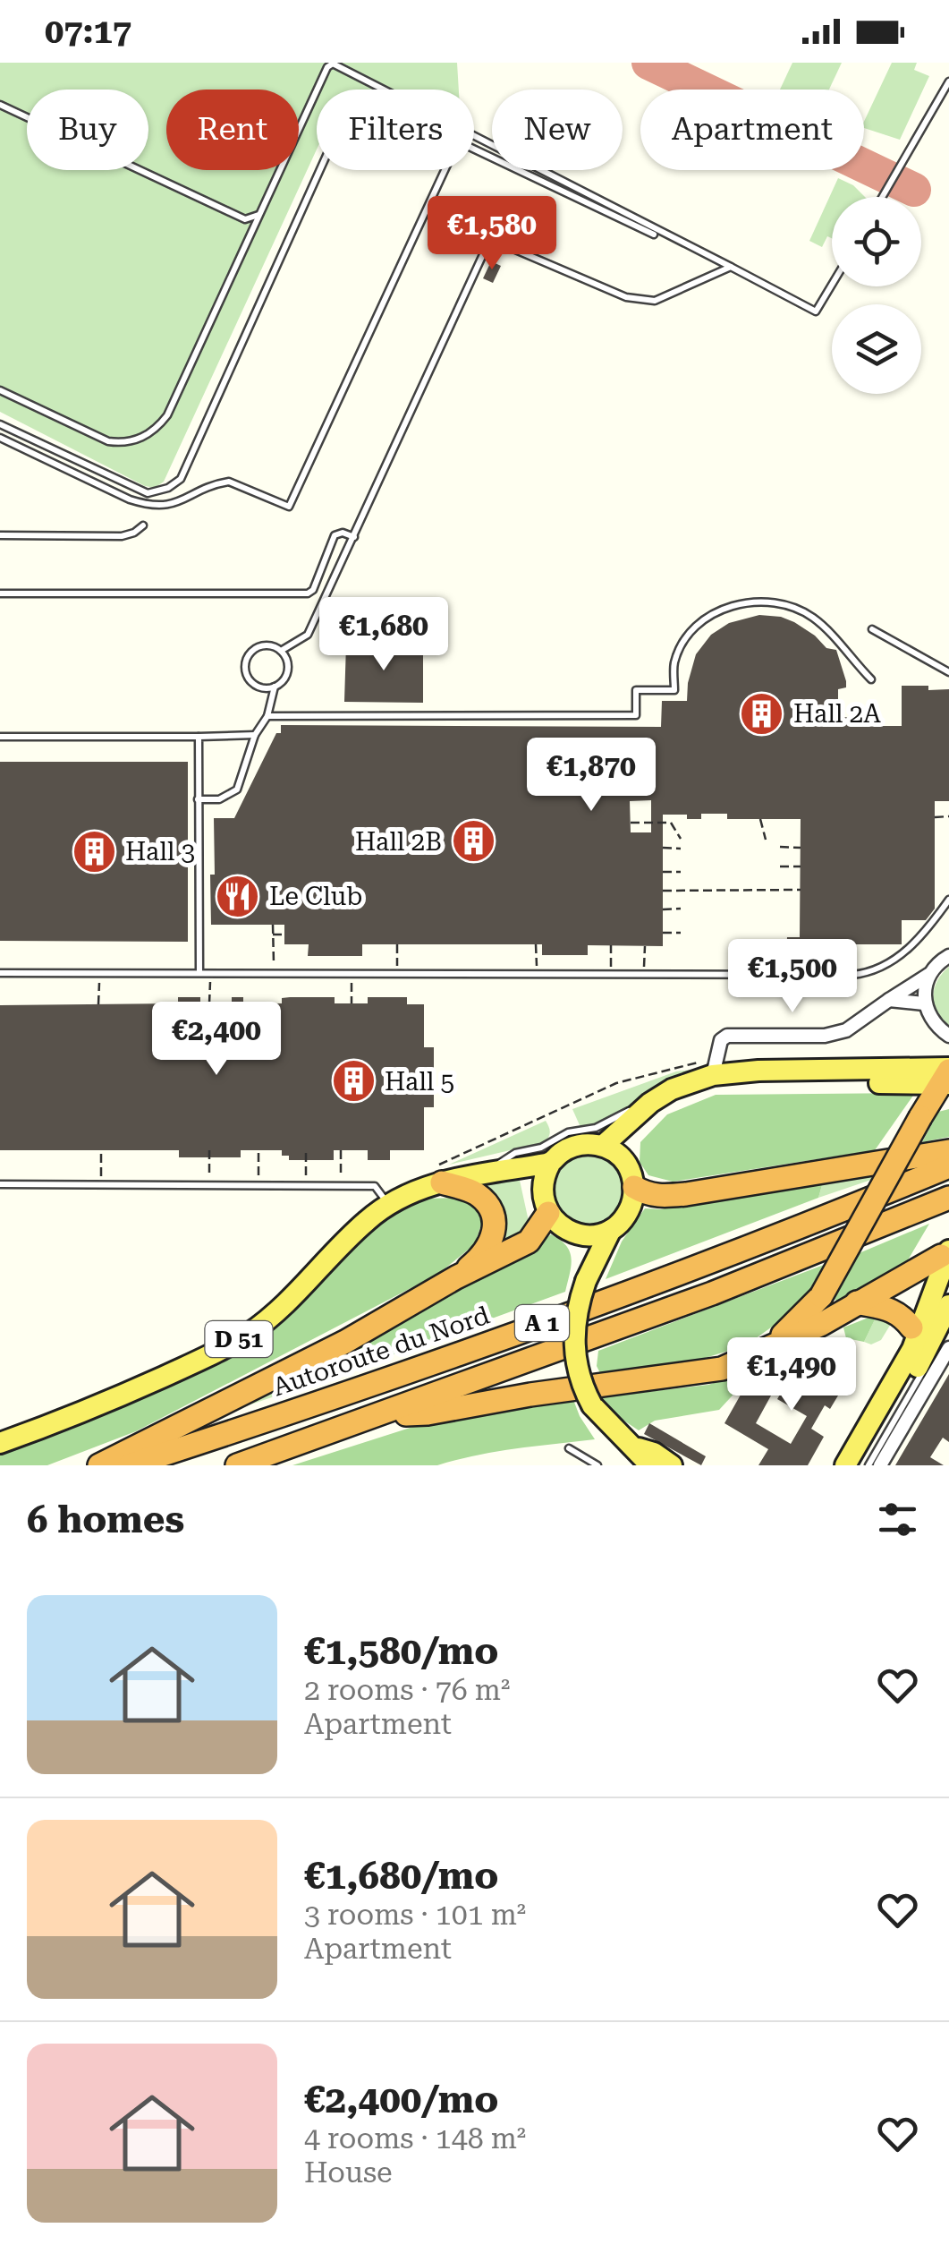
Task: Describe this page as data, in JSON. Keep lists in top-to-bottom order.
{
  "streets": {
    "highway": ["A 1", "Autoroute du Nord"],
    "main road": ["D 51"]
  },
  "places": {
    "building": [
      "Hall 2A",
      "Hall 2B",
      "Hall 3",
      "Hall 5"
    ],
    "restaurant": ["Le Club"]
  },
  "page": {
    "status": "07:17",
    "chip": [
      "Buy",
      "Rent",
      "Filters",
      "New",
      "Apartment"
    ],
    "price": [
      "€1,580",
      "€1,680",
      "€1,870",
      "€1,500",
      "€2,400",
      "€1,490"
    ],
    "heading": "6 homes",
    "list": [
      {
        "name": "€1,580/mo",
        "note": "2 rooms · 76 m² · Apartment"
      },
      {
        "name": "€1,680/mo",
        "note": "3 rooms · 101 m² · Apartment"
      },
      {
        "name": "€2,400/mo",
        "note": "4 rooms · 148 m² · House"
      }
    ]
  }
}
